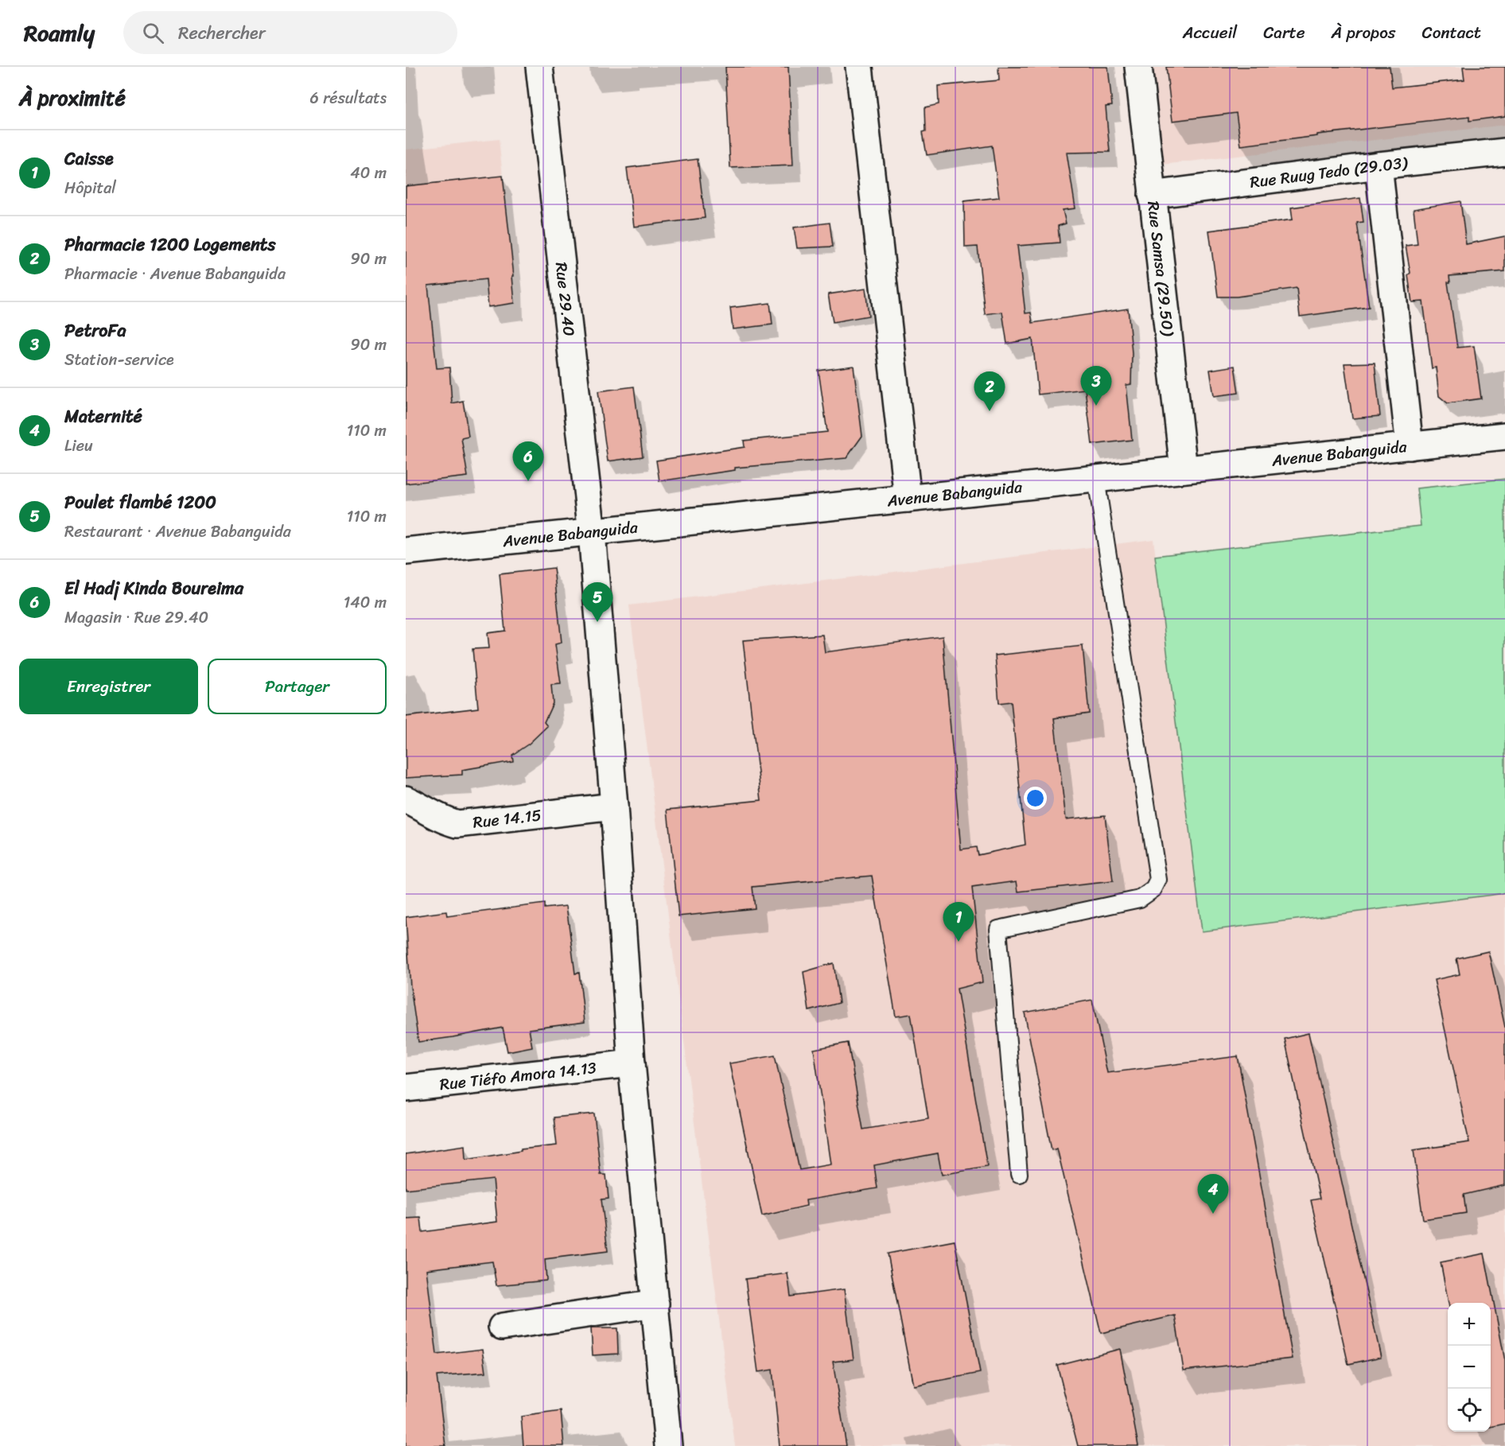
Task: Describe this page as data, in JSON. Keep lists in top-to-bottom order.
{
  "streets": {
    "street": [
      "Rue Ruug Tedo (29.03)",
      "Rue Samsa (29.50)",
      "Rue 29.40",
      "Avenue Babanguida",
      "Rue 14.15",
      "Rue Tiéfo Amora 14.13"
    ]
  },
  "crossings": [
    ["Rue Ruug Tedo (29.03)", "Rue Samsa (29.50)"],
    ["Rue Samsa (29.50)", "Avenue Babanguida"],
    ["Rue 29.40", "Avenue Babanguida"],
    ["Rue 29.40", "Rue 14.15"],
    ["Rue 29.40", "Rue Tiéfo Amora 14.13"]
  ],
  "page": {
    "header": "Roamly",
    "search": "Rechercher",
    "nav": [
      "Accueil",
      "Carte",
      "À propos",
      "Contact"
    ],
    "heading": ["À proximité", "6 résultats"],
    "list": [
      {
        "mark": "1",
        "name": "Caisse",
        "note": "Hôpital",
        "value": "40 m"
      },
      {
        "mark": "2",
        "name": "Pharmacie 1200 Logements",
        "note": "Pharmacie · Avenue Babanguida",
        "value": "90 m"
      },
      {
        "mark": "3",
        "name": "PetroFa",
        "note": "Station-service",
        "value": "90 m"
      },
      {
        "mark": "4",
        "name": "Maternité",
        "note": "Lieu",
        "value": "110 m"
      },
      {
        "mark": "5",
        "name": "Poulet flambé 1200",
        "note": "Restaurant · Avenue Babanguida",
        "value": "110 m"
      },
      {
        "mark": "6",
        "name": "El Hadj Kinda Boureima",
        "note": "Magasin · Rue 29.40",
        "value": "140 m"
      }
    ],
    "pins": [
      "3",
      "2",
      "6",
      "5",
      "1",
      "4"
    ],
    "buttons": ["Enregistrer", "Partager"],
    "map_buttons": ["+", "−"]
  }
}
